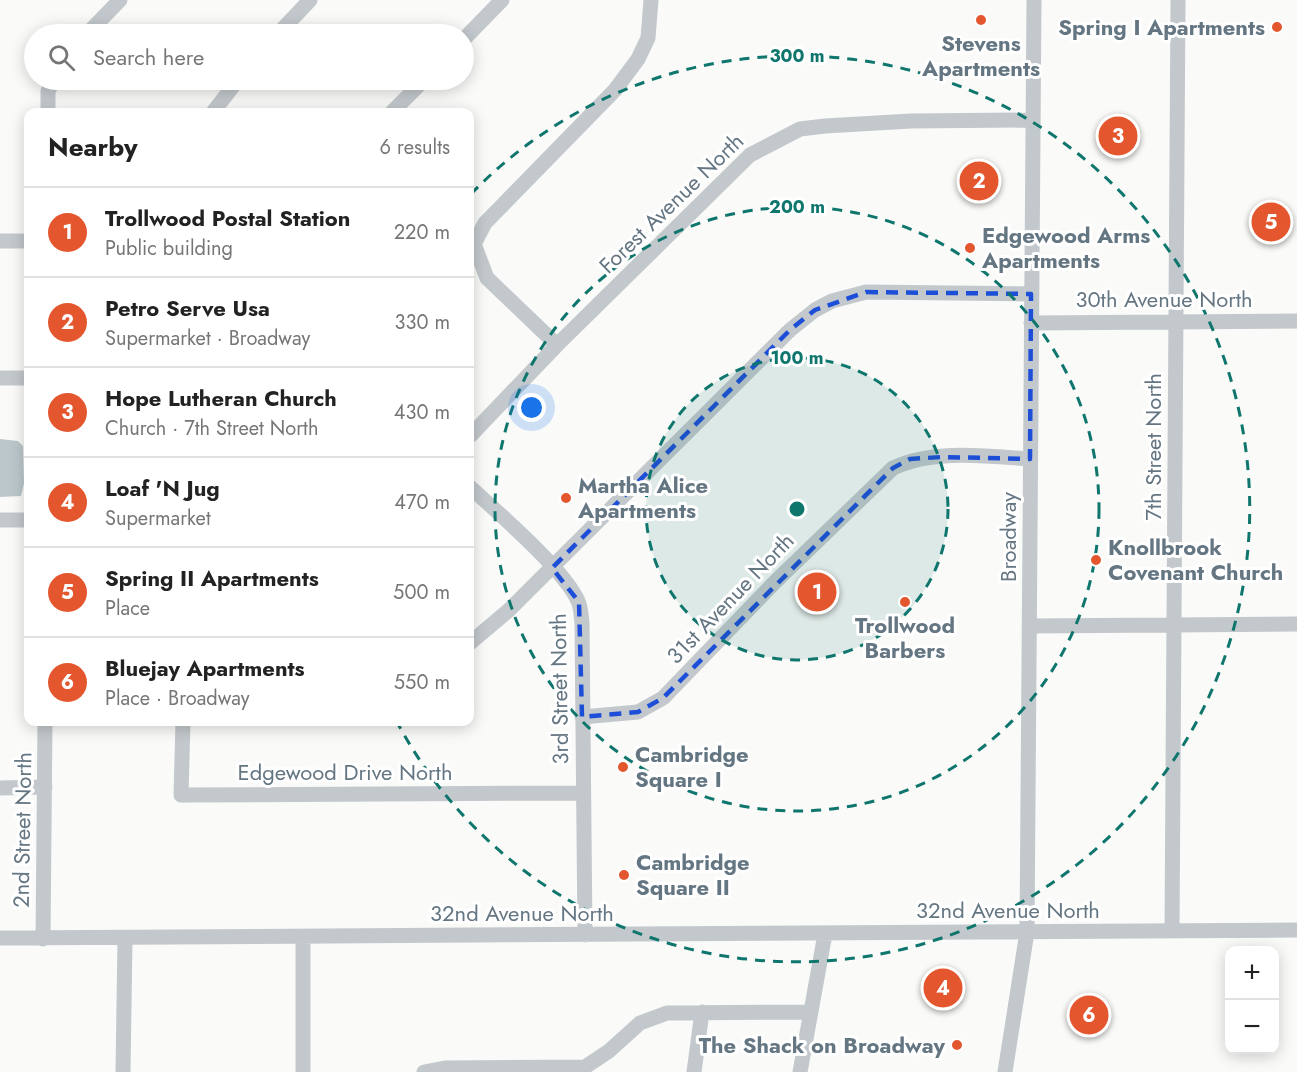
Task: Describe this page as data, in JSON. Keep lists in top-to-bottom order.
{
  "streets": {
    "street": [
      "Forest Avenue North",
      "30th Avenue North",
      "7th Street North",
      "Broadway",
      "31st Avenue North",
      "3rd Street North",
      "Edgewood Drive North",
      "2nd Street North",
      "32nd Avenue North"
    ]
  },
  "crossings": [
    ["Forest Avenue North", "Broadway"],
    ["30th Avenue North", "7th Street North"],
    ["30th Avenue North", "Broadway"],
    ["7th Street North", "32nd Avenue North"],
    ["Broadway", "31st Avenue North"],
    ["Broadway", "32nd Avenue North"],
    ["31st Avenue North", "3rd Street North"],
    ["3rd Street North", "Edgewood Drive North"],
    ["3rd Street North", "32nd Avenue North"],
    ["2nd Street North", "32nd Avenue North"]
  ],
  "places": [
    "Stevens Apartments",
    "Spring I Apartments",
    "Edgewood Arms Apartments",
    "Martha Alice Apartments",
    "Knollbrook Covenant Church",
    "Trollwood Barbers",
    "Cambridge Square I",
    "Cambridge Square II",
    "The Shack on Broadway"
  ],
  "page": {
    "search": "Search here",
    "heading": ["Nearby", "6 results"],
    "pins": [
      "3",
      "2",
      "5",
      "1",
      "4",
      "6"
    ],
    "list": [
      {
        "mark": "1",
        "name": "Trollwood Postal Station",
        "note": "Public building",
        "value": "220 m"
      },
      {
        "mark": "2",
        "name": "Petro Serve Usa",
        "note": "Supermarket · Broadway",
        "value": "330 m"
      },
      {
        "mark": "3",
        "name": "Hope Lutheran Church",
        "note": "Church · 7th Street North",
        "value": "430 m"
      },
      {
        "mark": "4",
        "name": "Loaf 'N Jug",
        "note": "Supermarket",
        "value": "470 m"
      },
      {
        "mark": "5",
        "name": "Spring II Apartments",
        "note": "Place",
        "value": "500 m"
      },
      {
        "mark": "6",
        "name": "Bluejay Apartments",
        "note": "Place · Broadway",
        "value": "550 m"
      }
    ],
    "map_buttons": ["+", "−"]
  },
  "rings": ["300 m", "200 m", "100 m"]
}
